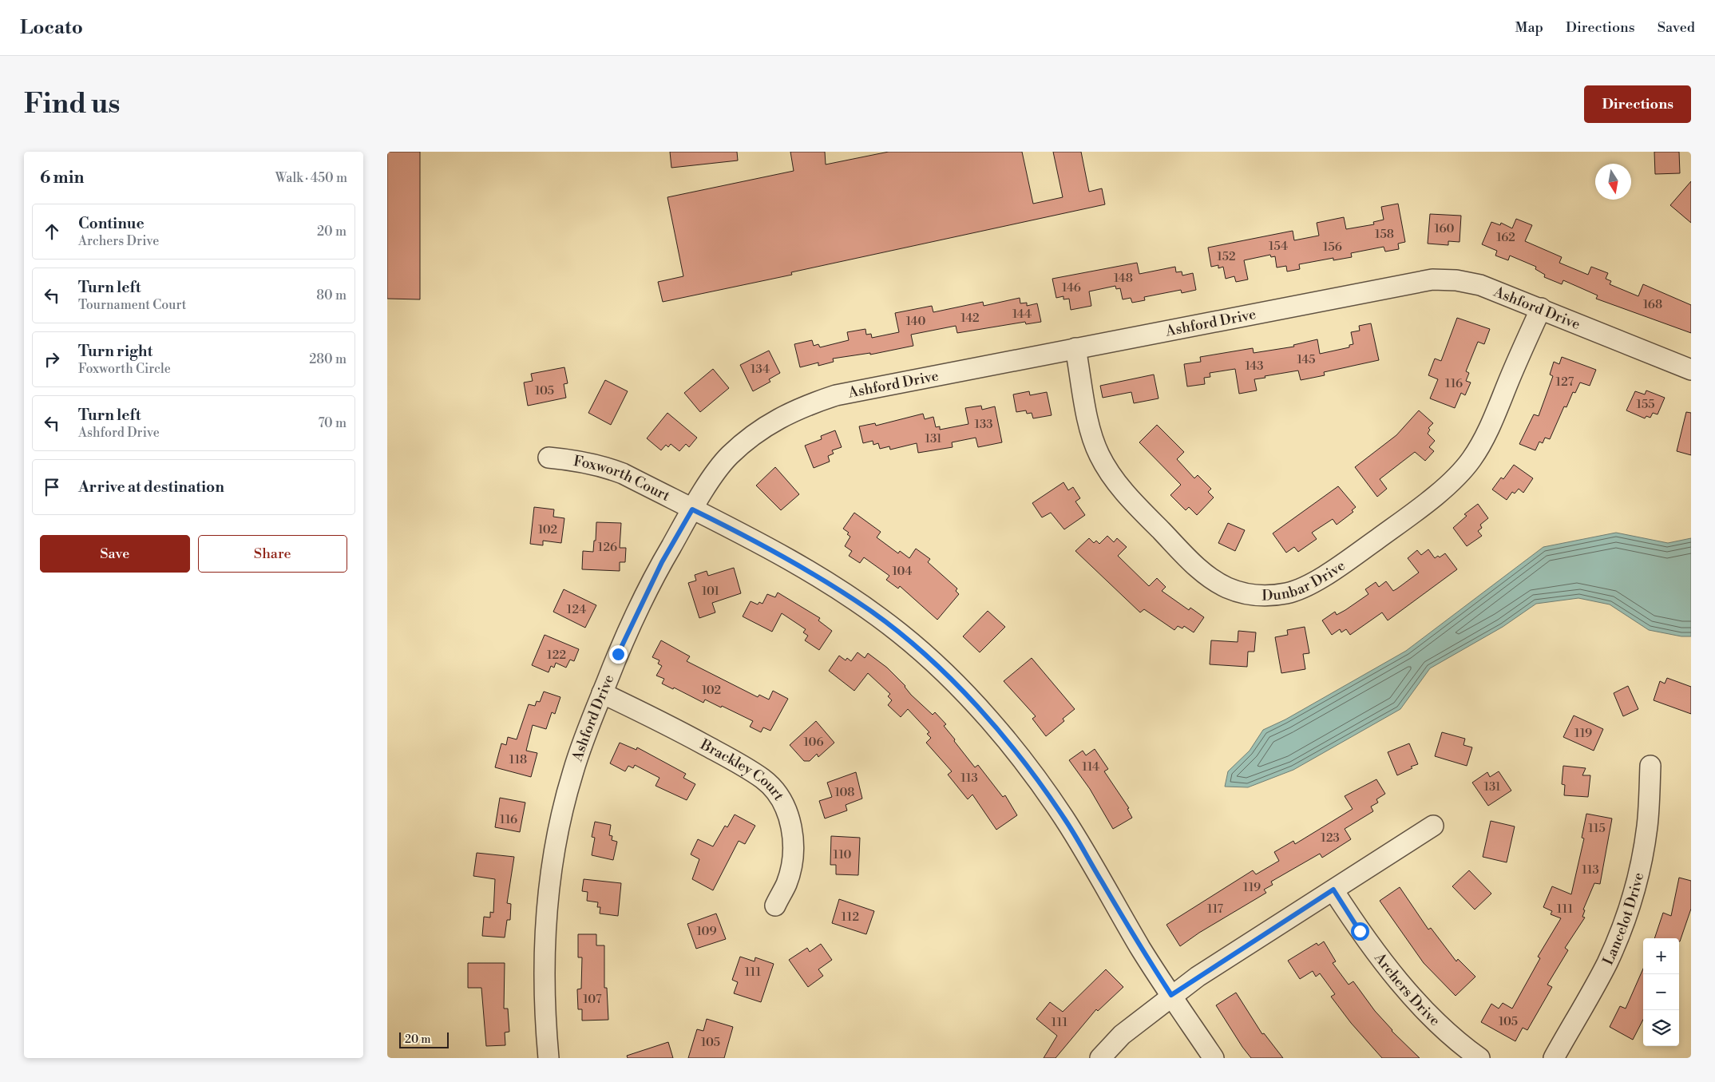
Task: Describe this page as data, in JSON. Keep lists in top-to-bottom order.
{
  "streets": {
    "street": [
      "Ashford Drive",
      "Foxworth Court",
      "Dunbar Drive",
      "Brackley Court",
      "Lancelot Drive",
      "Archers Drive"
    ]
  },
  "crossings": [
    ["Ashford Drive", "Foxworth Court"],
    ["Ashford Drive", "Dunbar Drive"],
    ["Ashford Drive", "Brackley Court"]
  ],
  "house_numbers": [
    "160",
    "158",
    "162",
    "154",
    "156",
    "152",
    "148",
    "146",
    "168",
    "144",
    "142",
    "140",
    "145",
    "143",
    "134",
    "127",
    "116",
    "105",
    "155",
    "133",
    "131",
    "102",
    "126",
    "104",
    "101",
    "124",
    "122",
    "102",
    "119",
    "106",
    "118",
    "114",
    "113",
    "131",
    "108",
    "116",
    "115",
    "123",
    "110",
    "113",
    "119",
    "117",
    "111",
    "112",
    "109",
    "111",
    "107",
    "105",
    "111",
    "105"
  ],
  "scale_bar": "20 m",
  "north": "bottom",
  "page": {
    "header": "Locato",
    "nav": ["Map", "Directions", "Saved"],
    "buttons": [
      "Directions",
      ["Save", "Share"]
    ],
    "title": "Find us",
    "heading": ["6 min", "Walk · 450 m"],
    "list": [
      ["Continue", "Archers Drive", "20 m"],
      ["Turn left", "Tournament Court", "80 m"],
      ["Turn right", "Foxworth Circle", "280 m"],
      ["Turn left", "Ashford Drive", "70 m"],
      "Arrive at destination"
    ],
    "map_buttons": ["+", "−"],
    "scale": "20 m"
  }
}
